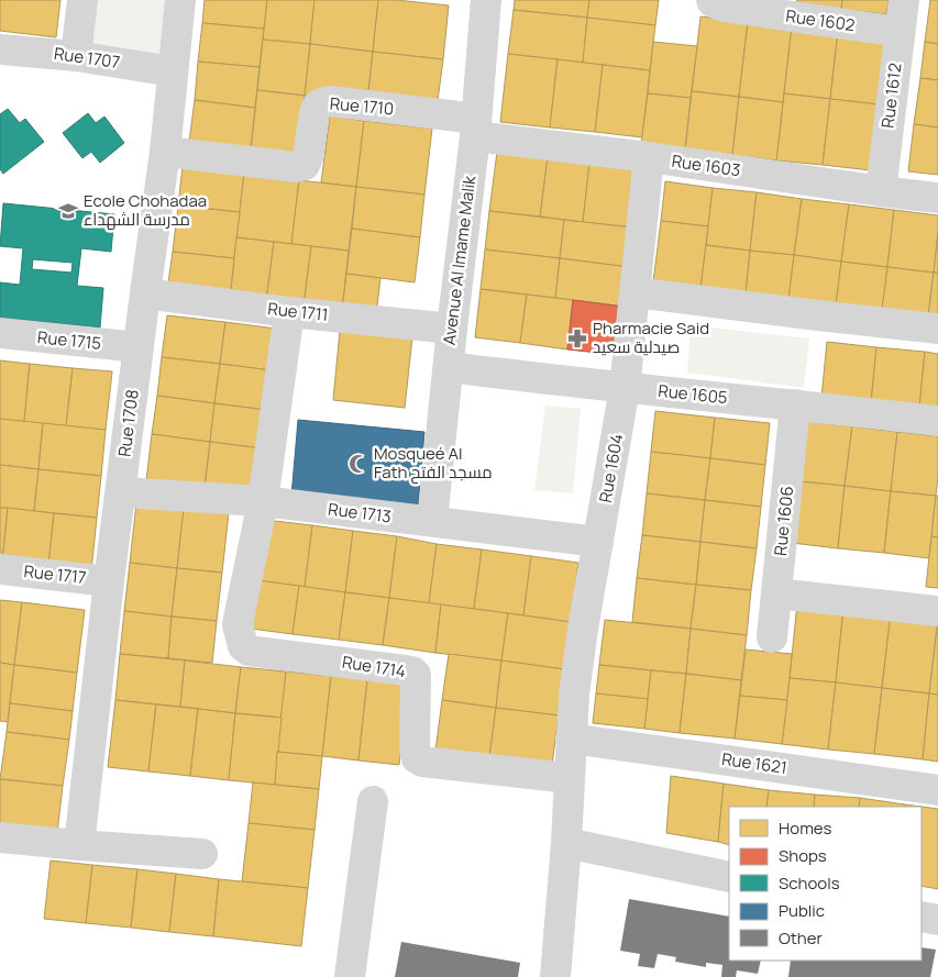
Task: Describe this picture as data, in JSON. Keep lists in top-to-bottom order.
{
  "streets": {
    "street": [
      "Rue 1602",
      "Rue 1707",
      "Rue 1612",
      "Rue 1710",
      "Rue 1603",
      "Avenue Al Imame Malik",
      "Rue 1711",
      "Rue 1715",
      "Rue 1605",
      "Rue 1708",
      "Rue 1604",
      "Rue 1713",
      "Rue 1606",
      "Rue 1717",
      "Rue 1714",
      "Rue 1621"
    ]
  },
  "crossings": [
    ["Rue 1602", "Rue 1612"],
    ["Rue 1707", "Rue 1708"],
    ["Rue 1612", "Rue 1603"],
    ["Rue 1710", "Rue 1603"],
    ["Rue 1710", "Avenue Al Imame Malik"],
    ["Rue 1710", "Rue 1708"],
    ["Rue 1603", "Avenue Al Imame Malik"],
    ["Rue 1603", "Rue 1604"],
    ["Avenue Al Imame Malik", "Rue 1711"],
    ["Avenue Al Imame Malik", "Rue 1605"],
    ["Avenue Al Imame Malik", "Rue 1713"],
    ["Rue 1711", "Rue 1708"],
    ["Rue 1715", "Rue 1708"],
    ["Rue 1605", "Rue 1604"],
    ["Rue 1605", "Rue 1606"],
    ["Rue 1708", "Rue 1713"],
    ["Rue 1708", "Rue 1717"],
    ["Rue 1604", "Rue 1713"],
    ["Rue 1604", "Rue 1714"],
    ["Rue 1604", "Rue 1621"],
    ["Rue 1713", "Rue 1714"]
  ],
  "places": {
    "school or university": ["Ecole Chohadaa مدرسة الشهداء"],
    "pharmacy": ["Pharmacie Said صيدلية سعيد"],
    "mosque": ["Mosqueé Al Fath مسجد الفتح"]
  },
  "legend": [
    "Homes",
    "Shops",
    "Schools",
    "Public",
    "Other"
  ]
}
